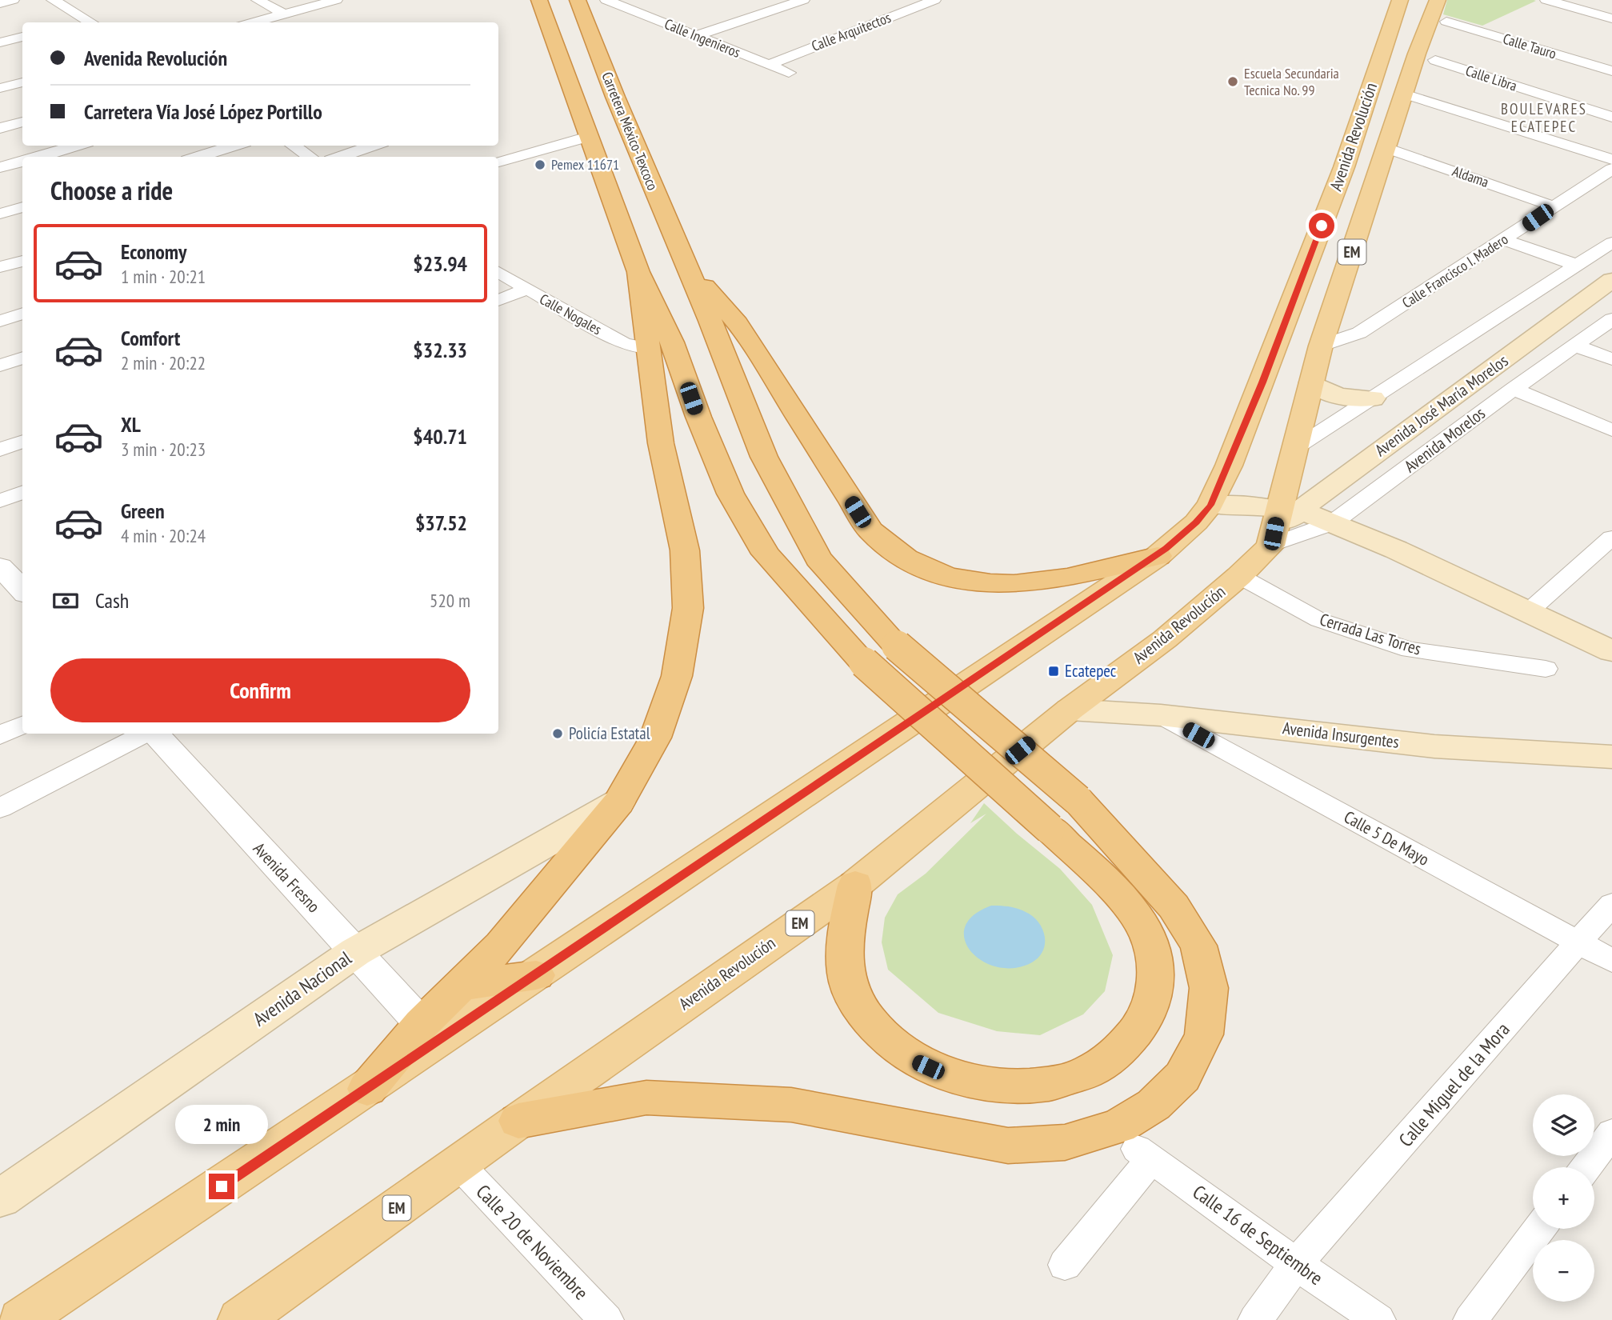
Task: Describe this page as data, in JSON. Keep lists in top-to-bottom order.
{
  "streets": {
    "highway": ["Carretera México-Texcoco"],
    "main road": [
      "Avenida Revolución",
      "EM",
      "Avenida José María Morelos",
      "Avenida Insurgentes",
      "Avenida Nacional"
    ],
    "street": [
      "Calle Arquitectos",
      "Calle Ingenieros",
      "Calle Tauro",
      "Calle Libra",
      "Aldama",
      "Calle Francisco I. Madero",
      "Calle Nogales",
      "Avenida Morelos",
      "Cerrada Las Torres",
      "Calle 5 De Mayo",
      "Avenida Fresno",
      "Calle Miguel de la Mora",
      "Calle 16 de Septiembre",
      "Calle 20 de Noviembre"
    ]
  },
  "crossings": [
    ["Calle Arquitectos", "Calle Ingenieros"],
    ["Carretera México-Texcoco", "Avenida Revolución"],
    ["Carretera México-Texcoco", "EM"],
    ["Avenida Revolución", "Aldama"],
    ["Avenida Revolución", "EM"],
    ["Avenida Revolución", "Calle Francisco I. Madero"],
    ["Avenida Revolución", "Avenida José María Morelos"],
    ["Avenida Revolución", "Avenida Morelos"],
    ["Avenida Revolución", "Cerrada Las Torres"],
    ["Avenida Revolución", "Avenida Insurgentes"],
    ["Aldama", "Calle Francisco I. Madero"],
    ["EM", "Calle 20 de Noviembre"],
    ["Avenida José María Morelos", "Avenida Morelos"],
    ["Avenida Insurgentes", "Calle 5 De Mayo"],
    ["Calle 5 De Mayo", "Calle Miguel de la Mora"],
    ["Avenida Fresno", "Avenida Nacional"],
    ["Calle Miguel de la Mora", "Calle 16 de Septiembre"]
  ],
  "districts": ["BOULEVARES ECATEPEC"],
  "places": {
    "other": ["Escuela Secundaria Tecnica No. 99", "Pemex 11671", "Policía Estatal"],
    "transit": ["Ecatepec"]
  },
  "page": {
    "banner": ["Avenida Revolución", "Carretera Vía José López Portillo"],
    "heading": "Choose a ride",
    "list": [
      {
        "name": "Economy",
        "note": "1 min · 20:21",
        "value": "$23.94"
      },
      {
        "name": "Comfort",
        "note": "2 min · 20:22",
        "value": "$32.33"
      },
      {
        "name": "XL",
        "note": "3 min · 20:23",
        "value": "$40.71"
      },
      {
        "name": "Green",
        "note": "4 min · 20:24",
        "value": "$37.52"
      }
    ],
    "pay": ["Cash", "520 m"],
    "buttons": "Confirm",
    "map_buttons": ["+", "−"],
    "bubble": "2 min"
  }
}
